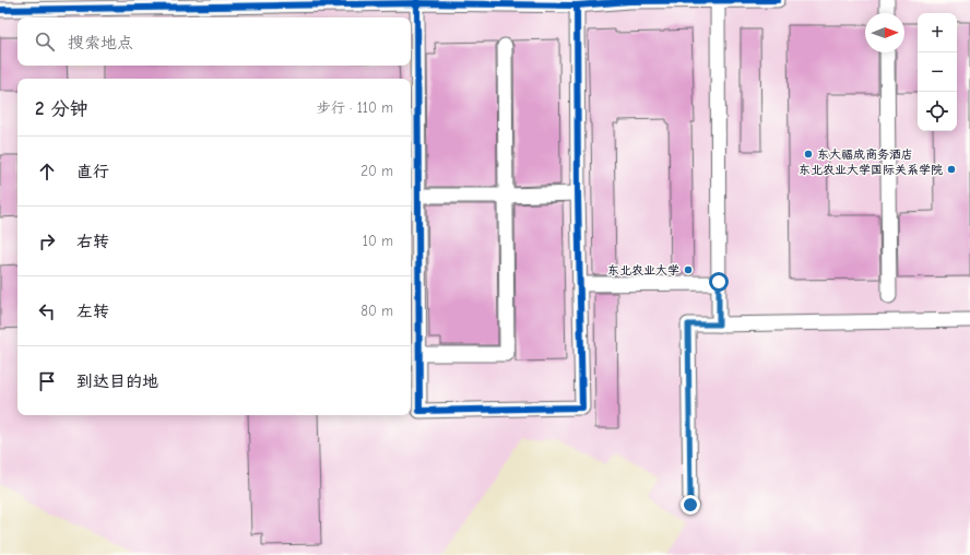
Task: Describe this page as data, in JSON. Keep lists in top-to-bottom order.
{
  "places": ["东大福成商务酒店", "东北农业大学国际关系学院", "东北农业大学"],
  "north": "right",
  "page": {
    "map_buttons": ["+", "−"],
    "search": "搜索地点",
    "heading": ["2 分钟", "步行 · 110 m"],
    "list": [
      ["直行", "20 m"],
      ["右转", "10 m"],
      ["左转", "80 m"],
      "到达目的地"
    ]
  }
}
